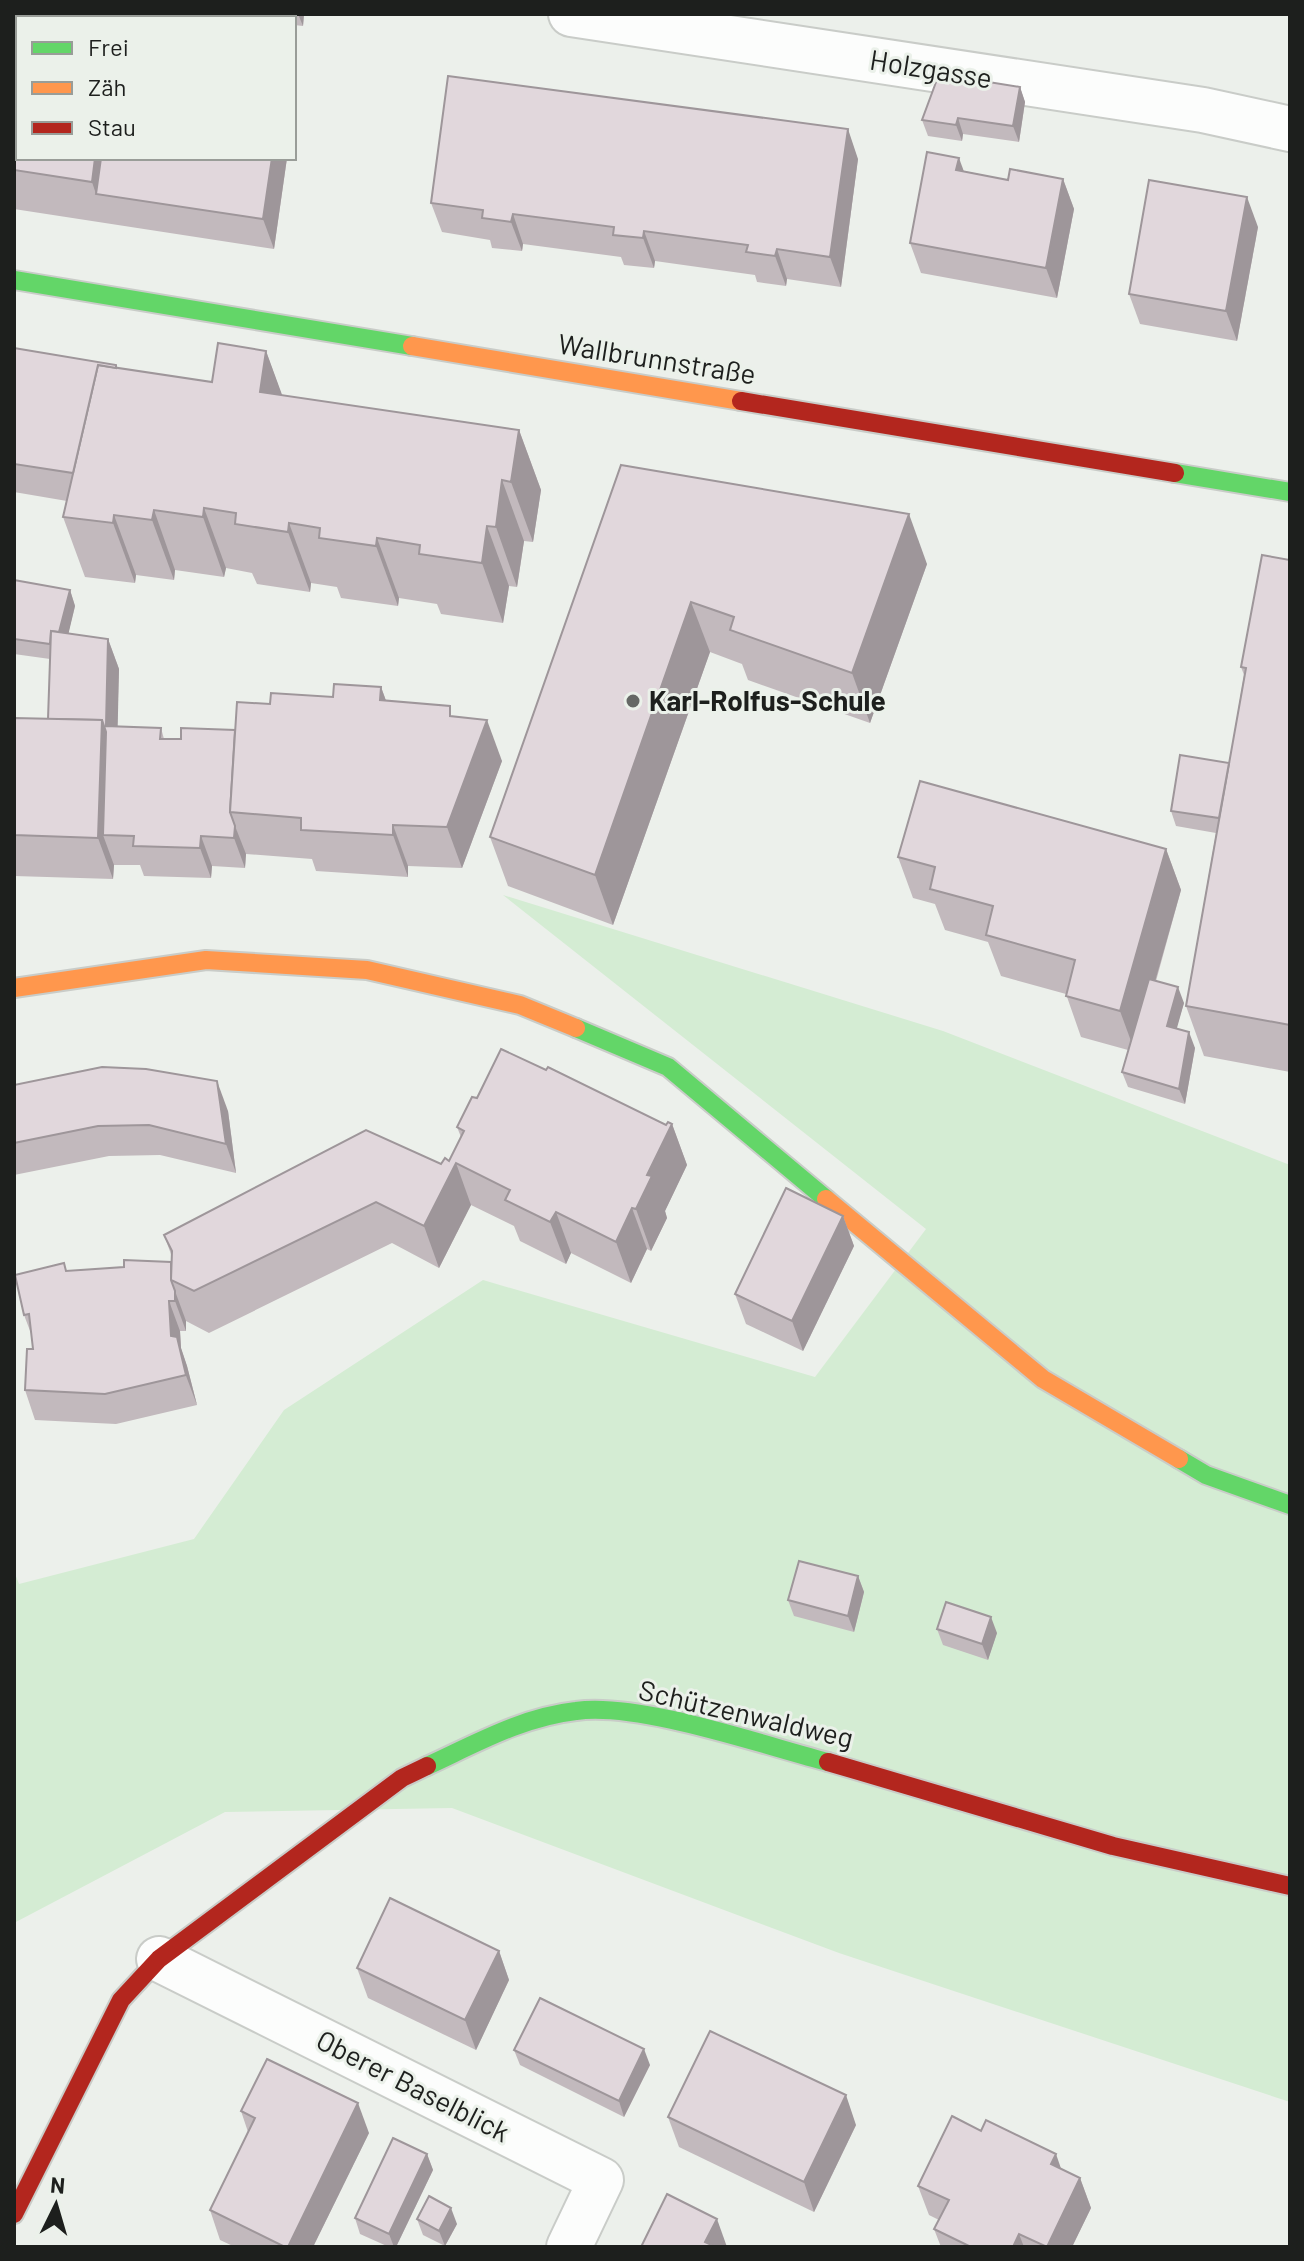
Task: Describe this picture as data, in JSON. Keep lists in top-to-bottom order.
{
  "streets": {
    "street": [
      "Holzgasse",
      "Wallbrunnstraße",
      "Schützenwaldweg",
      "Oberer Baselblick"
    ]
  },
  "crossings": [
    ["Schützenwaldweg", "Oberer Baselblick"]
  ],
  "places": ["Karl-Rolfus-Schule"],
  "legend": ["Frei", "Zäh", "Stau"],
  "north": "top"
}
